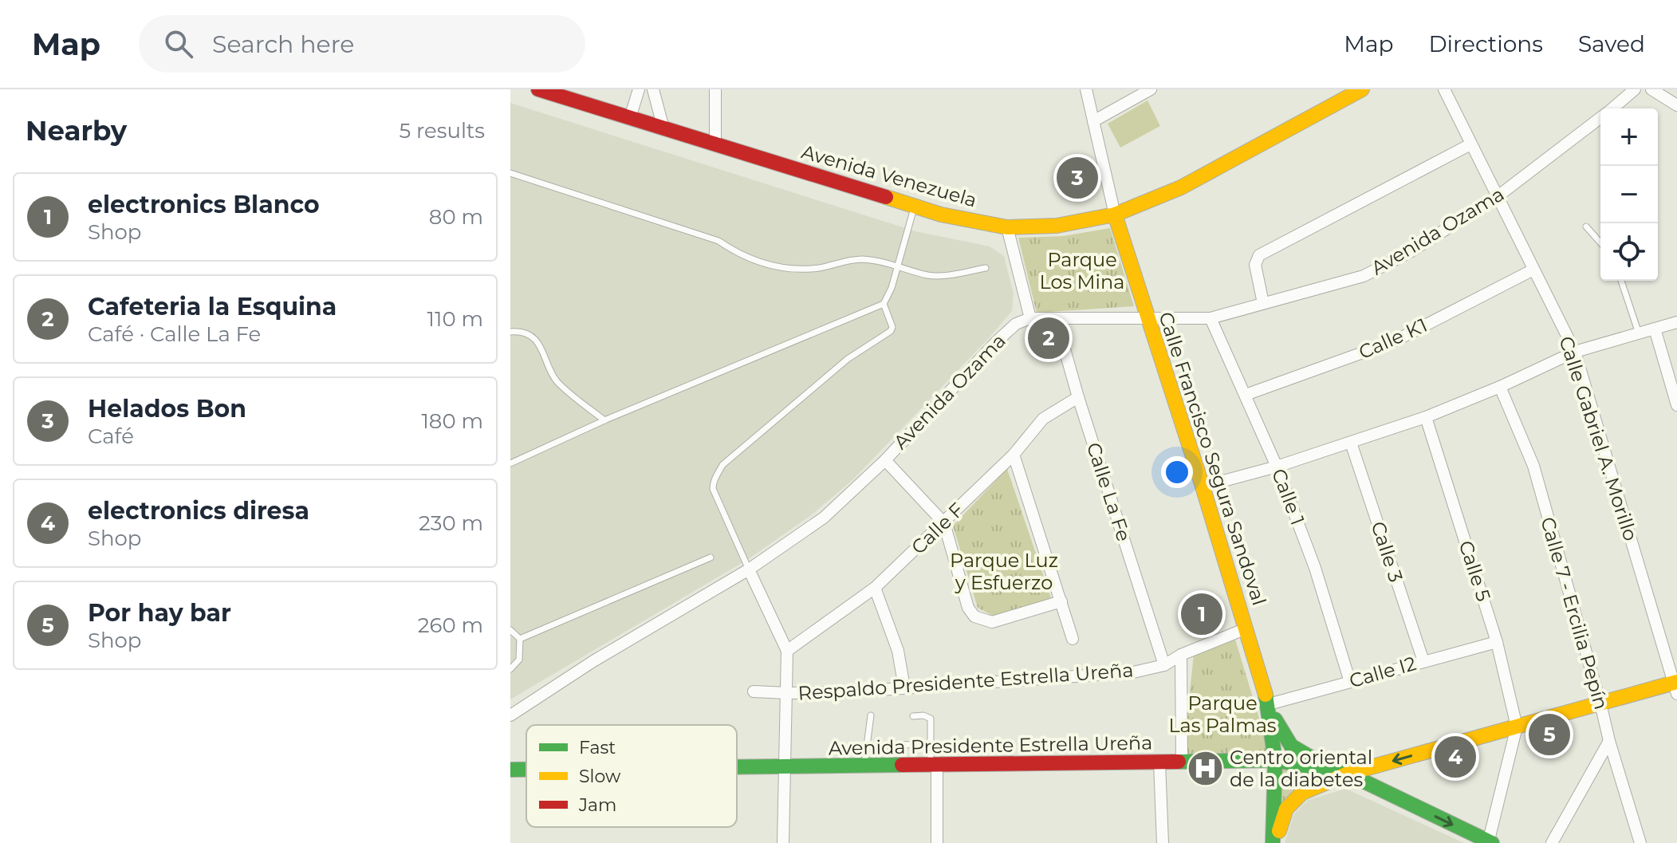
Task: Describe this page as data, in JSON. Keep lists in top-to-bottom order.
{
  "streets": {
    "main road": ["Avenida Venezuela", "Calle Francisco Segura Sandoval", "Avenida Presidente Estrella Ureña"],
    "street": [
      "Avenida Ozama",
      "Calle K1",
      "Calle Gabriel A. Morillo",
      "Calle La Fe",
      "Calle 1",
      "Calle F",
      "Calle 3",
      "Calle 5",
      "Calle 7 - Ercilia Pepín",
      "Calle I2",
      "Respaldo Presidente Estrella Ureña"
    ]
  },
  "crossings": [
    ["Avenida Venezuela", "Calle Francisco Segura Sandoval"],
    ["Avenida Ozama", "Calle Gabriel A. Morillo"],
    ["Avenida Ozama", "Calle Francisco Segura Sandoval"],
    ["Avenida Ozama", "Calle La Fe"],
    ["Avenida Ozama", "Calle 1"],
    ["Calle K1", "Calle Gabriel A. Morillo"],
    ["Calle K1", "Calle 1"],
    ["Calle Francisco Segura Sandoval", "Calle I2"],
    ["Calle Francisco Segura Sandoval", "Respaldo Presidente Estrella Ureña"],
    ["Calle Francisco Segura Sandoval", "Avenida Presidente Estrella Ureña"],
    ["Calle La Fe", "Calle F"],
    ["Calle La Fe", "Respaldo Presidente Estrella Ureña"],
    ["Calle 1", "Calle I2"],
    ["Calle 3", "Calle I2"],
    ["Calle 5", "Calle I2"]
  ],
  "parks": ["Parque Los Mina", "Parque Luz y Esfuerzo", "Parque Las Palmas"],
  "places": {
    "hospital": ["Centro oriental de la diabetes"]
  },
  "legend": ["Fast", "Slow", "Jam"],
  "page": {
    "header": "Map",
    "search": "Search here",
    "nav": ["Map", "Directions", "Saved"],
    "heading": ["Nearby", "5 results"],
    "map_buttons": ["+", "−"],
    "pins": [
      "3",
      "2",
      "1",
      "5",
      "4"
    ],
    "list": [
      {
        "mark": "1",
        "name": "electronics Blanco",
        "note": "Shop",
        "value": "80 m"
      },
      {
        "mark": "2",
        "name": "Cafeteria la Esquina",
        "note": "Café · Calle La Fe",
        "value": "110 m"
      },
      {
        "mark": "3",
        "name": "Helados Bon",
        "note": "Café",
        "value": "180 m"
      },
      {
        "mark": "4",
        "name": "electronics diresa",
        "note": "Shop",
        "value": "230 m"
      },
      {
        "mark": "5",
        "name": "Por hay bar",
        "note": "Shop",
        "value": "260 m"
      }
    ]
  }
}
